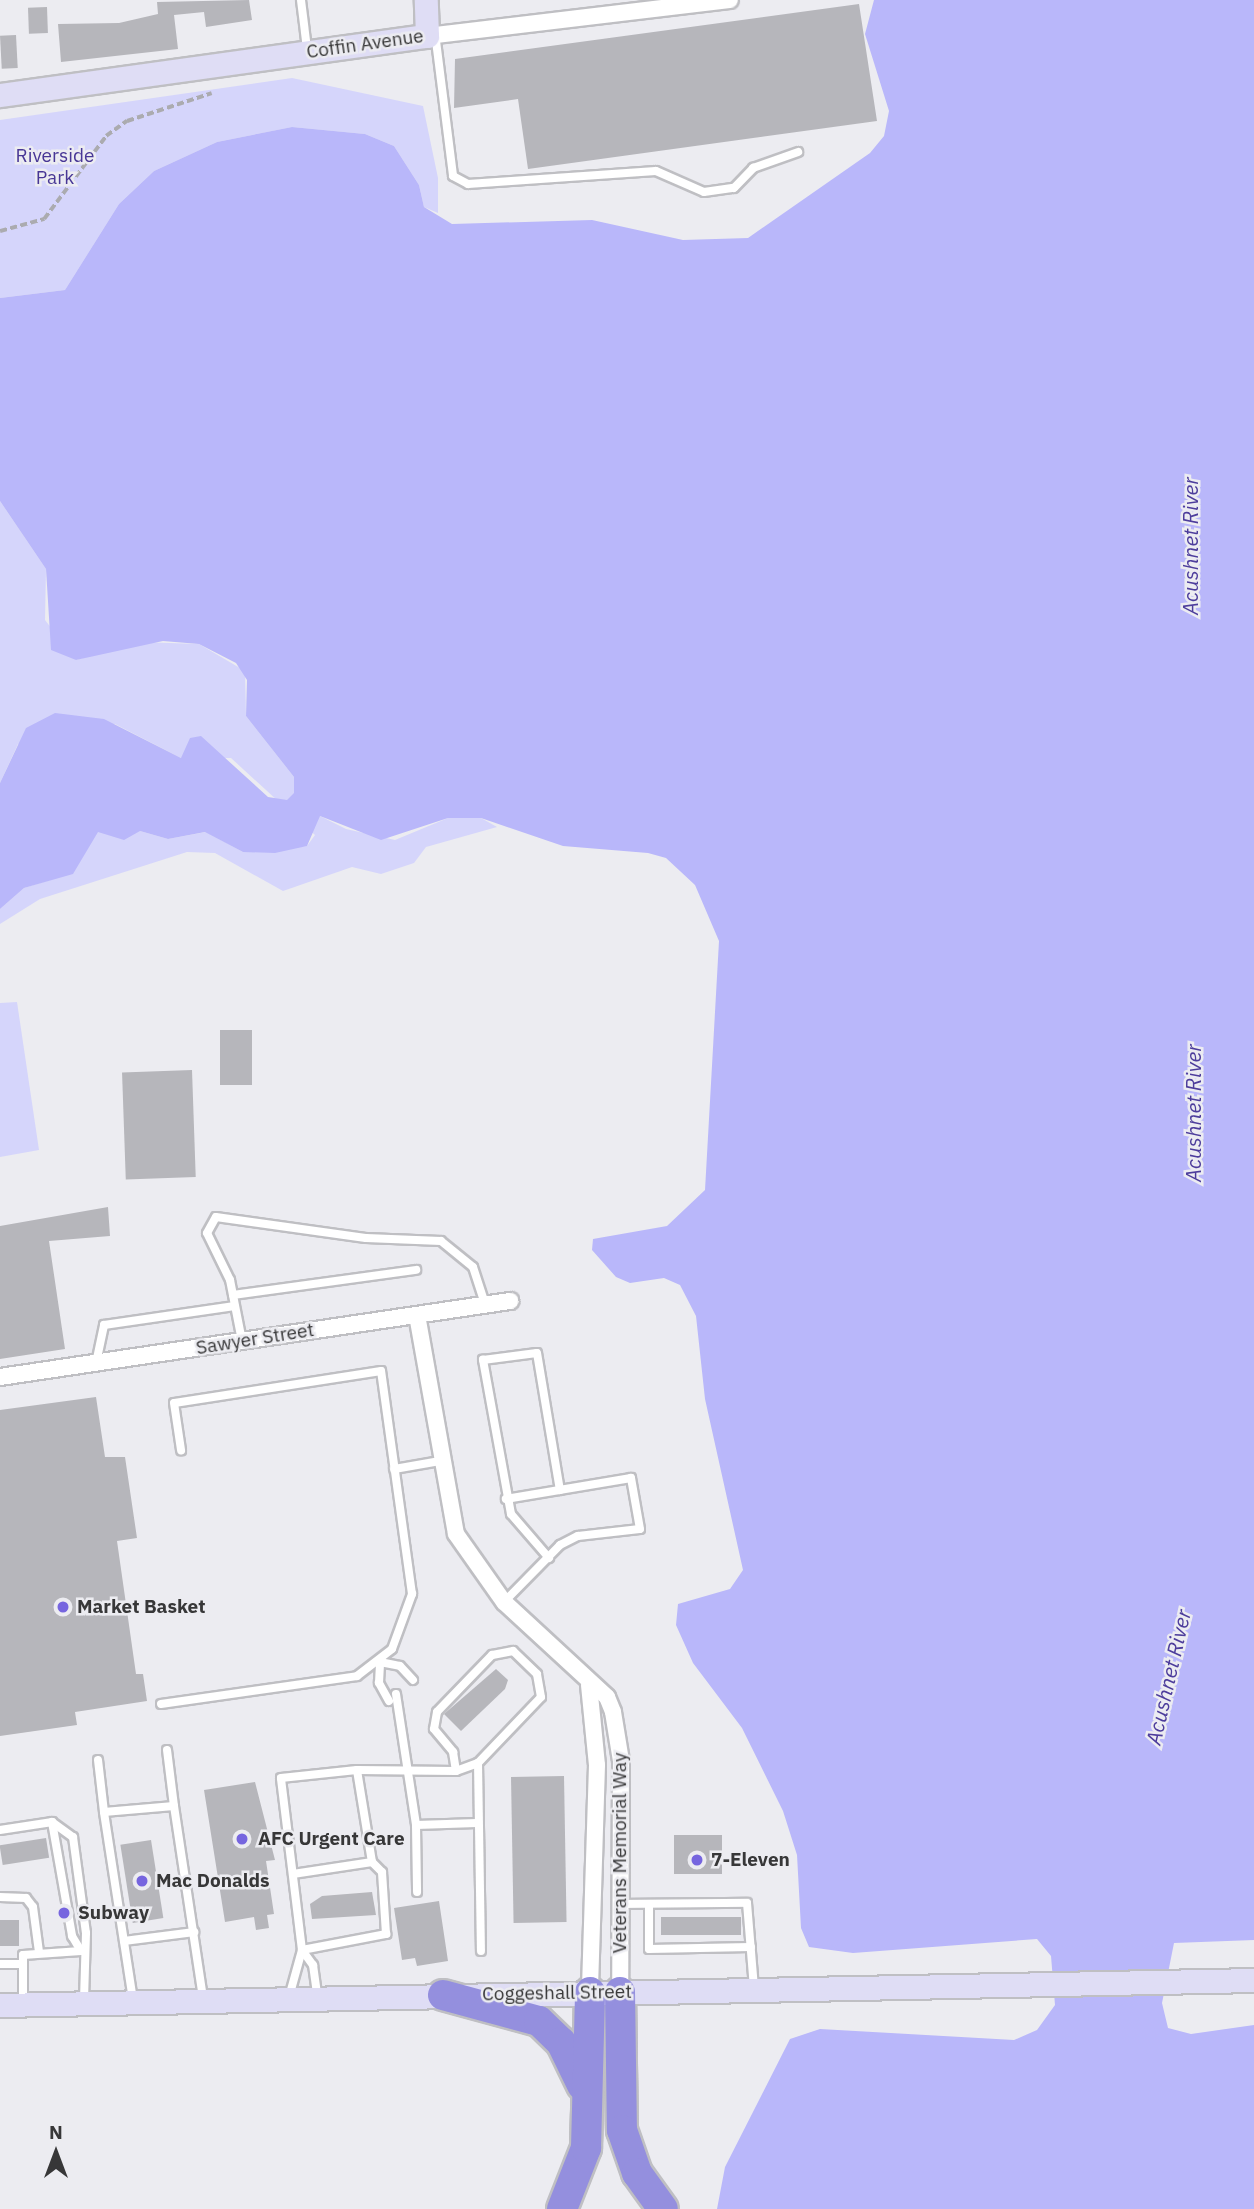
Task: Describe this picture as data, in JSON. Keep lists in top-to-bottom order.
{
  "streets": {
    "main road": ["Coffin Avenue", "Coggeshall Street"],
    "street": ["Sawyer Street", "Veterans Memorial Way"]
  },
  "crossings": [
    ["Sawyer Street", "Veterans Memorial Way"],
    ["Veterans Memorial Way", "Coggeshall Street"]
  ],
  "water": ["Acushnet River"],
  "parks": ["Riverside Park"],
  "places": [
    "Market Basket",
    "AFC Urgent Care",
    "7-Eleven",
    "Mac Donalds",
    "Subway"
  ],
  "north": "top"
}
